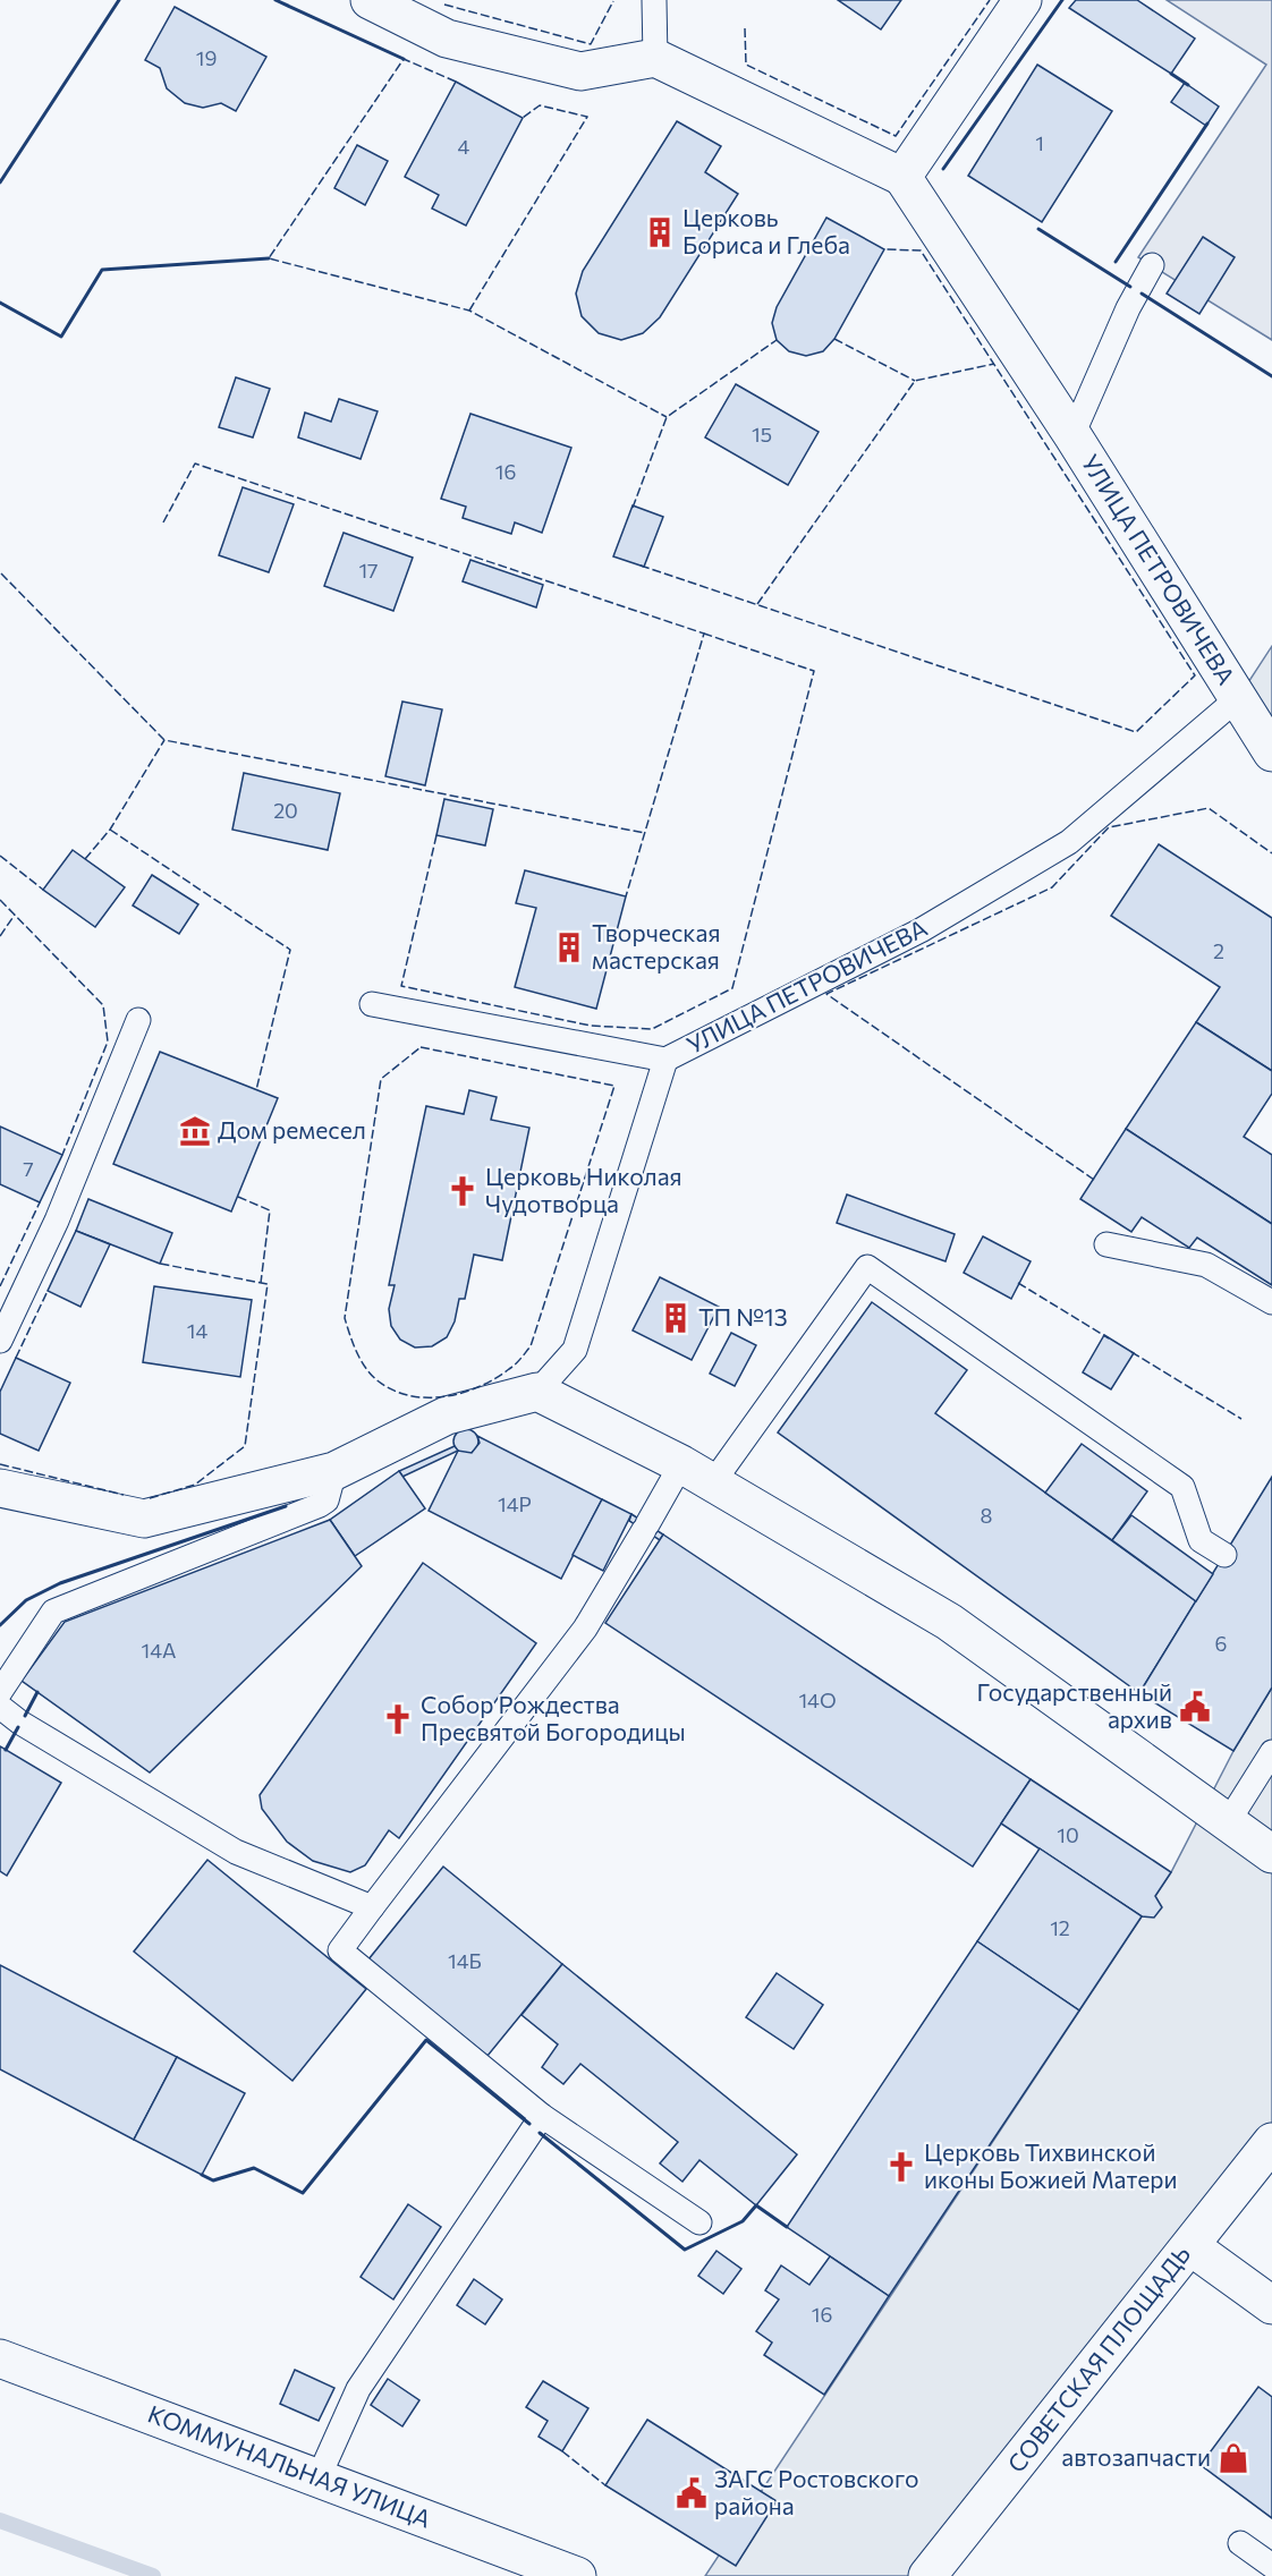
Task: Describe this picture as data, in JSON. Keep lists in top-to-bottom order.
{
  "streets": {
    "street": ["УЛИЦА ПЕТРОВИЧЕВА", "СОВЕТСКАЯ ПЛОЩАДЬ", "КОММУНАЛЬНАЯ УЛИЦА"]
  },
  "places": {
    "building": ["Церковь Бориса и Глеба", "Творческая мастерская", "ТП №13"],
    "museum": ["Дом ремесел"],
    "church": ["Церковь Николая Чудотворца", "Собор Рождества Пресвятой Богородицы", "Церковь Тихвинской иконы Божией Матери"],
    "public building": ["Государственный архив", "ЗАГС Ростовского района"],
    "shop": ["автозапчасти"]
  },
  "house_numbers": [
    "19",
    "1",
    "4",
    "15",
    "16",
    "17",
    "20",
    "2",
    "7",
    "14",
    "14Р",
    "8",
    "6",
    "14А",
    "14О",
    "10",
    "12",
    "14Б",
    "16"
  ]
}
